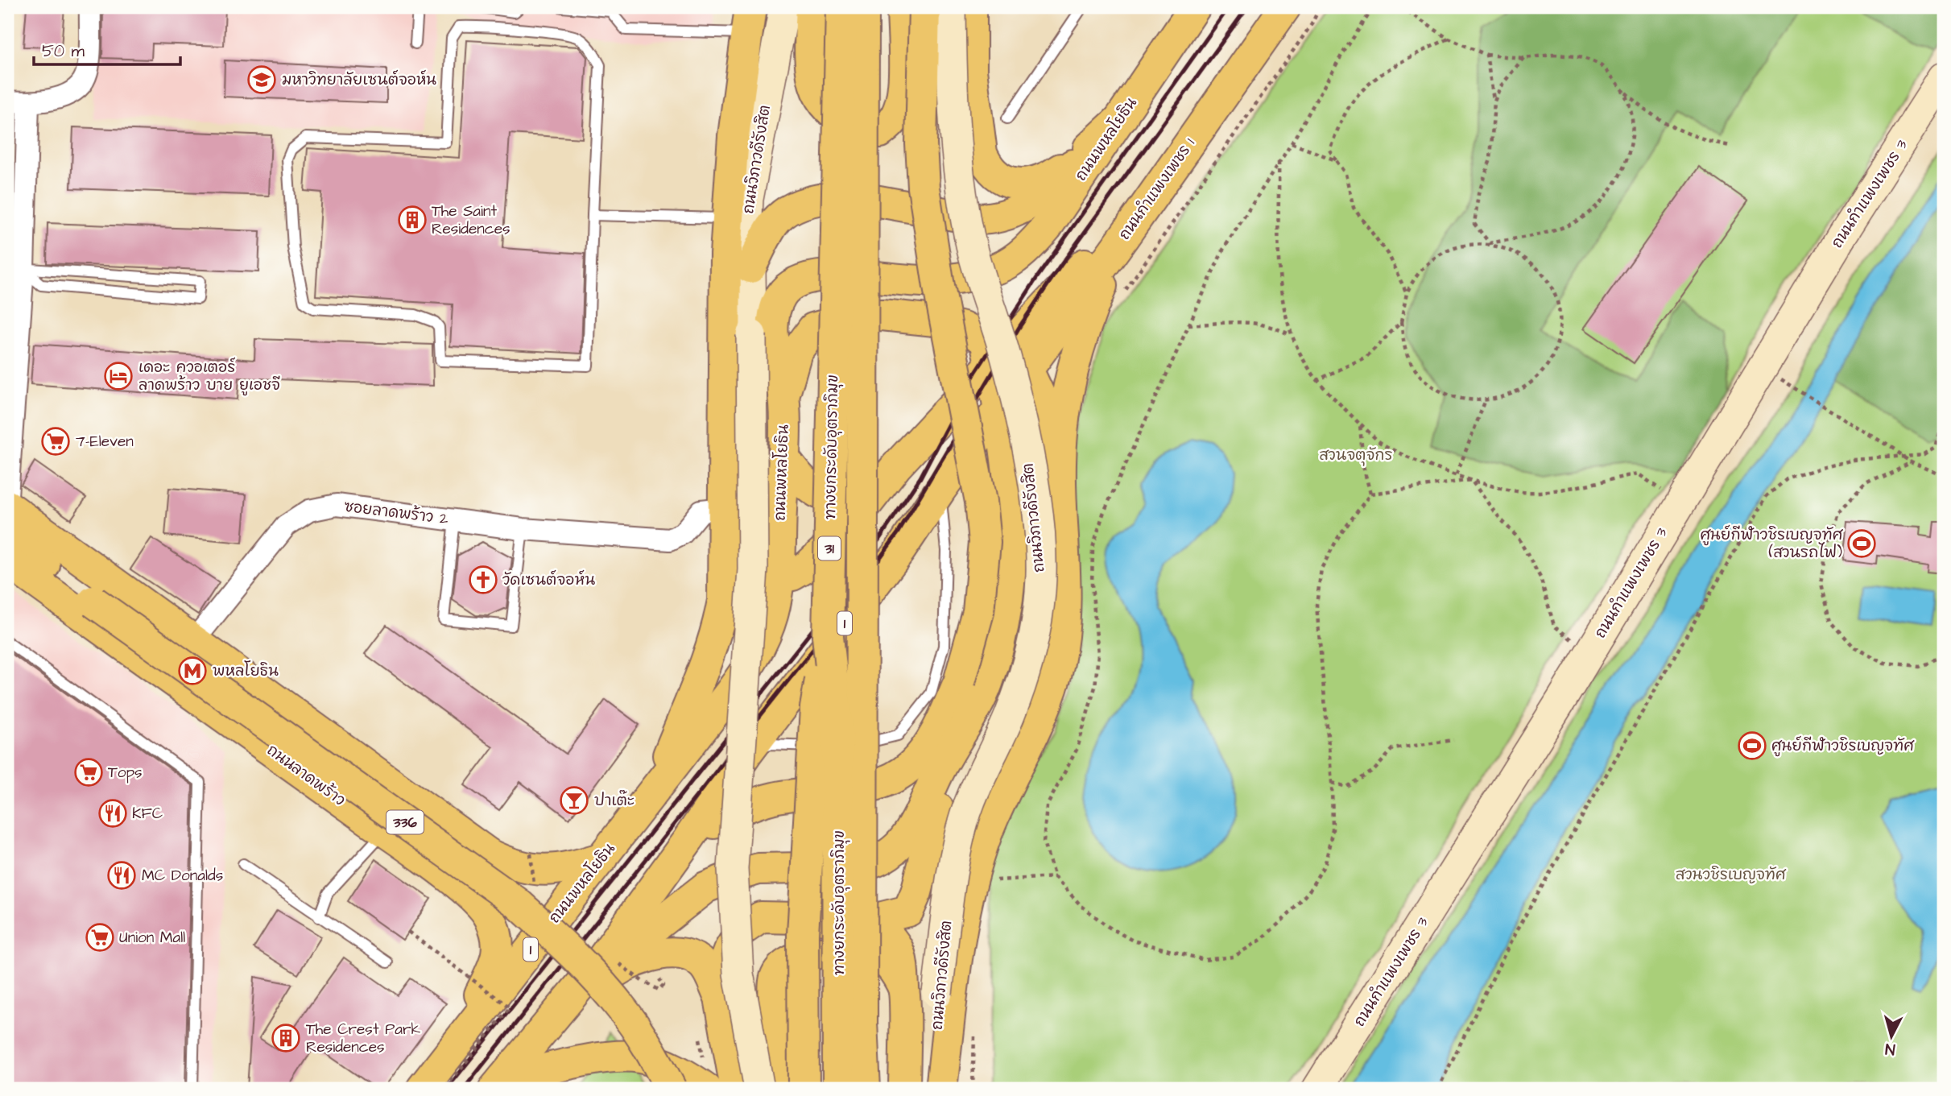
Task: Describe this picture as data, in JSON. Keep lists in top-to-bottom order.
{
  "streets": {
    "main road": [
      "ถนนพหลโยธิน",
      "ถนนวิภาวดีรังสิต",
      "ถนนกำแพงเพชร 1",
      "ถนนกำแพงเพชร 3",
      "ทางยกระดับอุตราภิมุข",
      "31",
      "1",
      "ถนนลาดพร้าว",
      "336"
    ],
    "street": ["ซอยลาดพร้าว 2"]
  },
  "crossings": [
    ["ถนนพหลโยธิน", "ถนนลาดพร้าว"],
    ["ถนนกำแพงเพชร 1", "1"]
  ],
  "parks": ["สวนจตุจักร", "สวนวชิรเบญจทัศ"],
  "places": {
    "school or university": ["มหาวิทยาลัยเซนต์จอห์น"],
    "building": ["The Saint Residences", "The Crest Park Residences"],
    "hotel": ["เดอะ ควอเตอร์ ลาดพร้าว บาย ยูเอชจี"],
    "supermarket": ["7-Eleven", "Tops", "Union Mall"],
    "sports": ["ศูนย์กีฬาวชิรเบญจทัศ (สวนรถไฟ)", "ศูนย์กีฬาวชิรเบญจทัศ"],
    "church": ["วัดเซนต์จอห์น"],
    "metro station": ["พหลโยธิน"],
    "bar": ["ปาเต๊ะ"],
    "restaurant": ["KFC", "MC Donalds"]
  },
  "scale_bar": "50 m",
  "north": "bottom"
}
